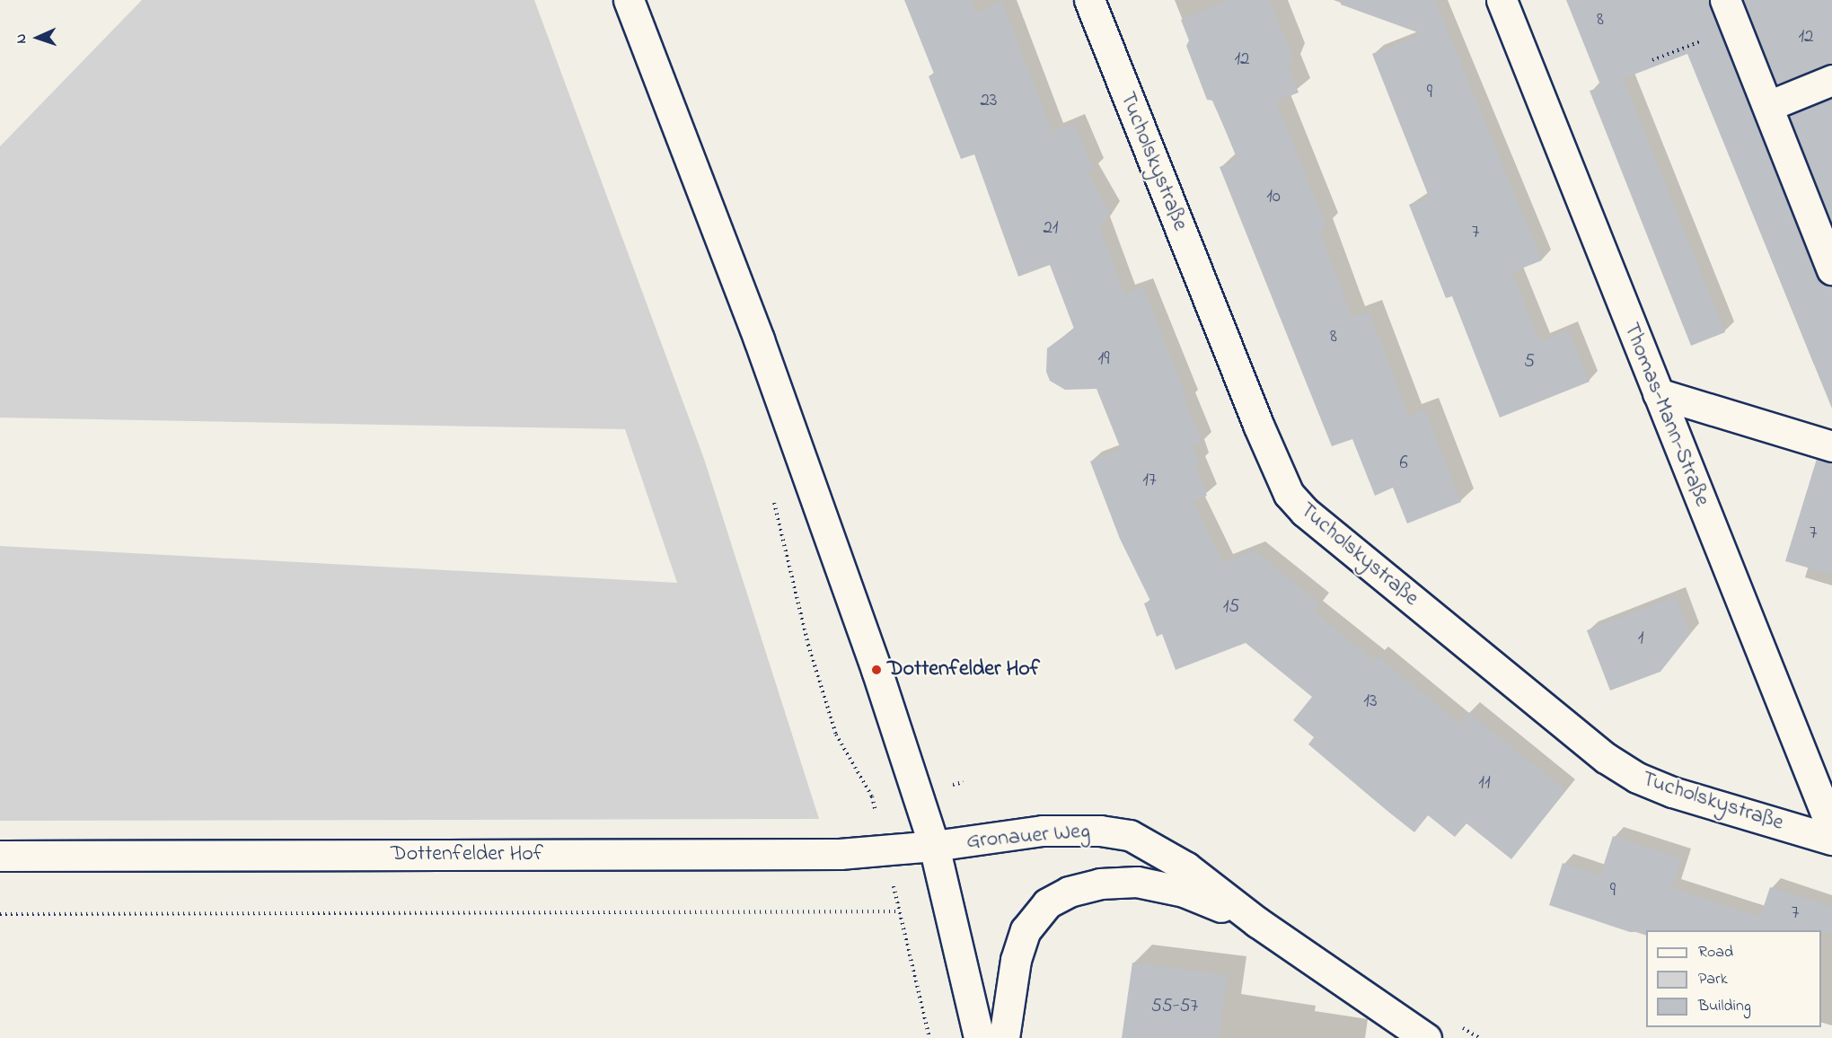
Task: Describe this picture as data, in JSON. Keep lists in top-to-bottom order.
{
  "streets": {
    "street": [
      "Tucholskystraße",
      "Thomas-Mann-Straße",
      "Gronauer Weg",
      "Dottenfelder Hof"
    ]
  },
  "crossings": [
    ["Gronauer Weg", "Dottenfelder Hof"]
  ],
  "places": ["Dottenfelder Hof"],
  "house_numbers": [
    "8",
    "12",
    "12",
    "9",
    "23",
    "10",
    "21",
    "7",
    "8",
    "19",
    "5",
    "6",
    "17",
    "7",
    "15",
    "1",
    "13",
    "11",
    "9",
    "7",
    "55-57"
  ],
  "legend": ["Road", "Park", "Building"],
  "north": "left"
}
